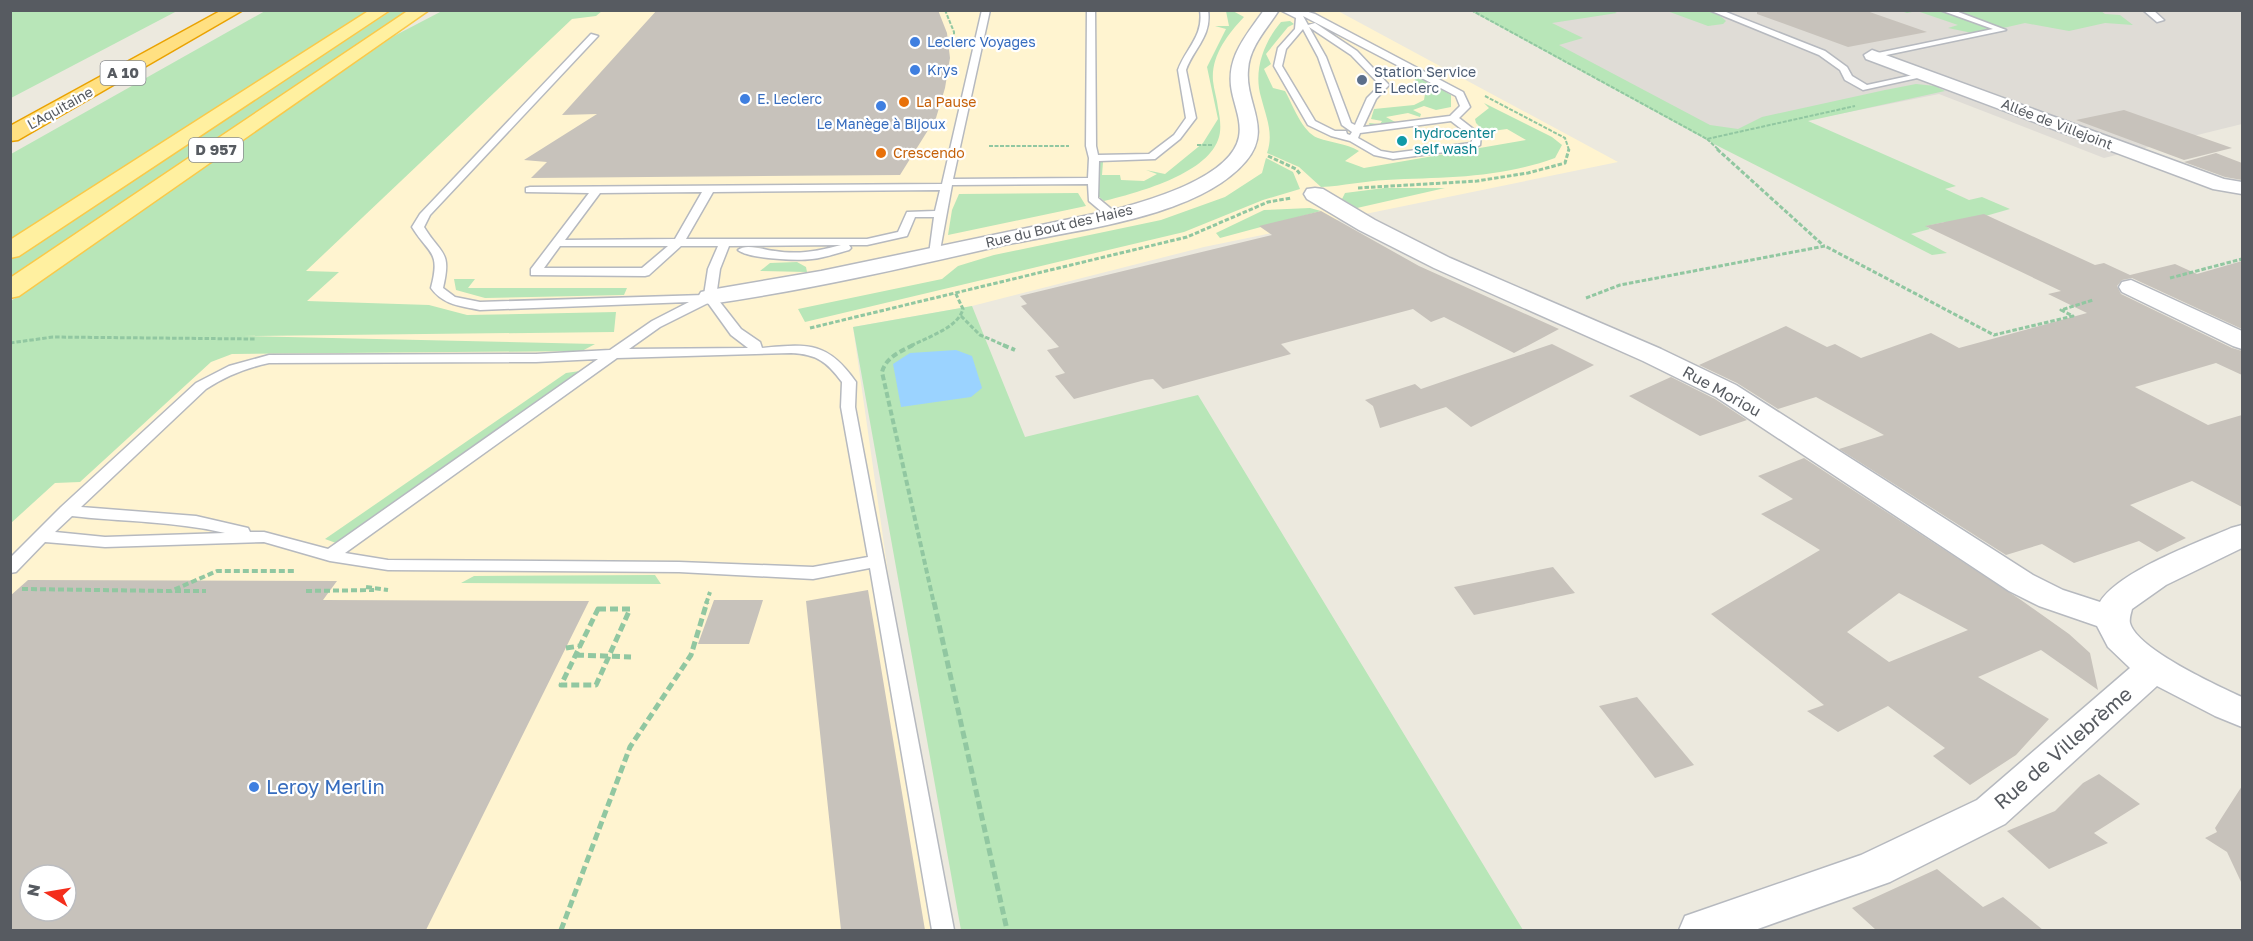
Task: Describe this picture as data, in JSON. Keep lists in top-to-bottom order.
{
  "streets": {
    "highway": ["A 10", "L'Aquitaine"],
    "main road": ["D 957"],
    "street": [
      "Allée de Villejoint",
      "Rue du Bout des Haies",
      "Rue Moriou",
      "Rue de Villebrème"
    ]
  },
  "places": [
    "Leclerc Voyages",
    "Krys",
    "Station Service E. Leclerc",
    "E. Leclerc",
    "La Pause",
    "Le Manège à Bijoux",
    "hydrocenter self wash",
    "Crescendo",
    "Leroy Merlin"
  ],
  "north": "left"
}
